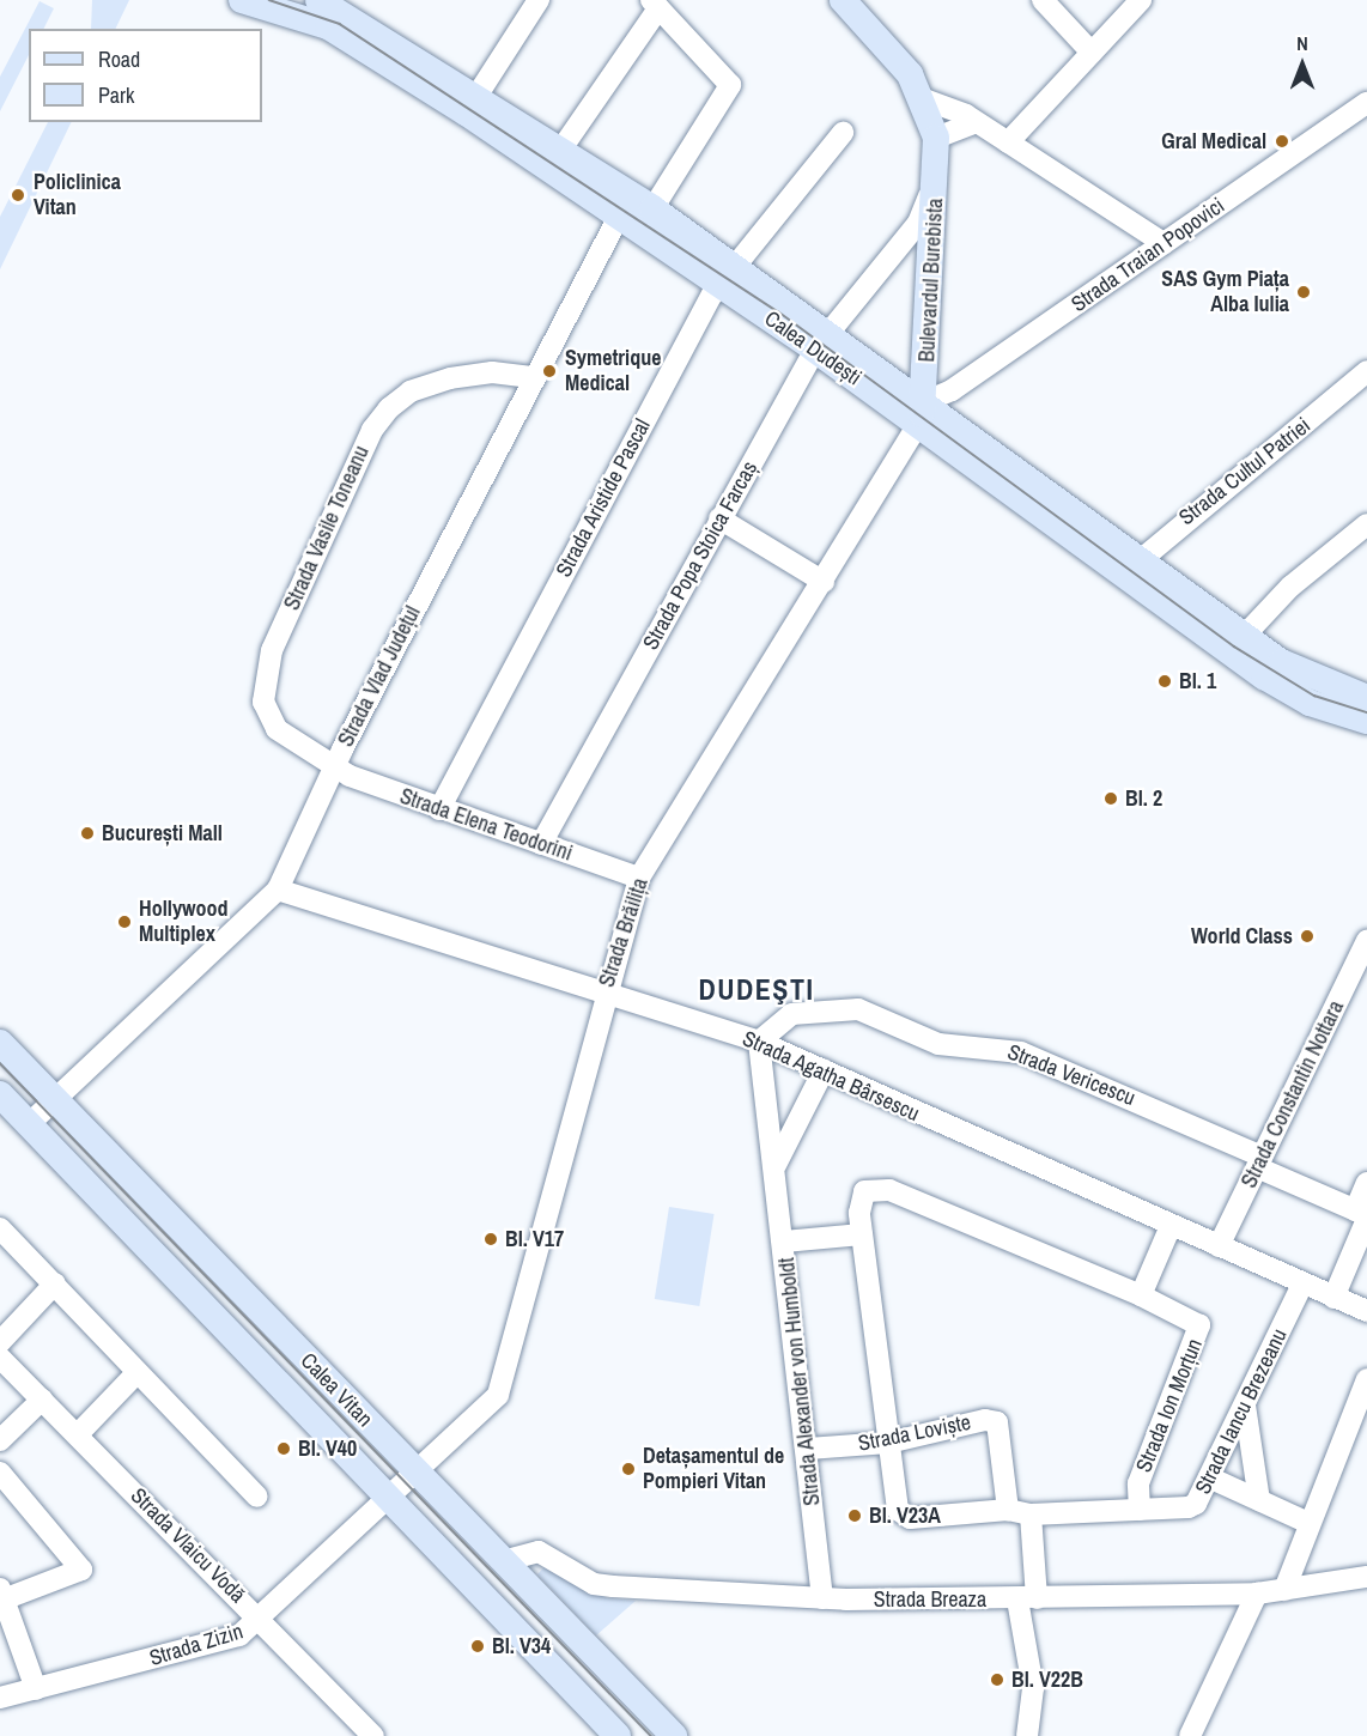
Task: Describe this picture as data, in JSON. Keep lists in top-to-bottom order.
{
  "streets": {
    "main road": ["Bulevardul Burebista", "Calea Dudești", "Calea Vitan"],
    "street": [
      "Strada Traian Popovici",
      "Strada Cultul Patriei",
      "Strada Aristide Pascal",
      "Strada Vasile Toneanu",
      "Strada Popa Stoica Farcaș",
      "Strada Vlad Județul",
      "Strada Elena Teodorini",
      "Strada Brăilița",
      "Strada Vericescu",
      "Strada Agatha Bârsescu",
      "Strada Constantin Nottara",
      "Strada Alexander von Humboldt",
      "Strada Ion Morțun",
      "Strada Iancu Brezeanu",
      "Strada Loviște",
      "Strada Vlaicu Vodă",
      "Strada Breaza",
      "Strada Zizin"
    ]
  },
  "crossings": [
    ["Strada Traian Popovici", "Bulevardul Burebista"],
    ["Strada Traian Popovici", "Calea Dudești"],
    ["Strada Traian Popovici", "Strada Brăilița"],
    ["Bulevardul Burebista", "Calea Dudești"],
    ["Bulevardul Burebista", "Strada Popa Stoica Farcaș"],
    ["Bulevardul Burebista", "Strada Brăilița"],
    ["Calea Dudești", "Strada Cultul Patriei"],
    ["Calea Dudești", "Strada Aristide Pascal"],
    ["Calea Dudești", "Strada Popa Stoica Farcaș"],
    ["Calea Dudești", "Strada Vlad Județul"],
    ["Calea Dudești", "Strada Brăilița"],
    ["Strada Aristide Pascal", "Strada Elena Teodorini"],
    ["Strada Vasile Toneanu", "Strada Vlad Județul"],
    ["Strada Vasile Toneanu", "Strada Elena Teodorini"],
    ["Strada Popa Stoica Farcaș", "Strada Elena Teodorini"],
    ["Strada Vlad Județul", "Strada Elena Teodorini"],
    ["Strada Vlad Județul", "Strada Agatha Bârsescu"],
    ["Strada Vlad Județul", "Calea Vitan"],
    ["Strada Elena Teodorini", "Strada Brăilița"],
    ["Strada Brăilița", "Strada Agatha Bârsescu"],
    ["Strada Brăilița", "Calea Vitan"],
    ["Strada Brăilița", "Strada Zizin"],
    ["Strada Vericescu", "Strada Agatha Bârsescu"],
    ["Strada Vericescu", "Strada Constantin Nottara"],
    ["Strada Vericescu", "Strada Alexander von Humboldt"],
    ["Strada Agatha Bârsescu", "Strada Constantin Nottara"],
    ["Strada Agatha Bârsescu", "Strada Alexander von Humboldt"],
    ["Strada Agatha Bârsescu", "Strada Iancu Brezeanu"],
    ["Strada Alexander von Humboldt", "Strada Loviște"],
    ["Strada Alexander von Humboldt", "Strada Breaza"],
    ["Calea Vitan", "Strada Breaza"],
    ["Calea Vitan", "Strada Zizin"],
    ["Strada Ion Morțun", "Strada Iancu Brezeanu"],
    ["Strada Vlaicu Vodă", "Strada Zizin"]
  ],
  "districts": ["DUDEŞTI"],
  "places": [
    "Gral Medical",
    "Policlinica Vitan",
    "SAS Gym Piața Alba Iulia",
    "Symetrique Medical",
    "Bl. 1",
    "Bl. 2",
    "București Mall",
    "Hollywood Multiplex",
    "World Class",
    "Bl. V17",
    "Bl. V40",
    "Detașamentul de Pompieri Vitan",
    "Bl. V23A",
    "Bl. V34",
    "Bl. V22B"
  ],
  "legend": ["Road", "Park"],
  "north": "top"
}
